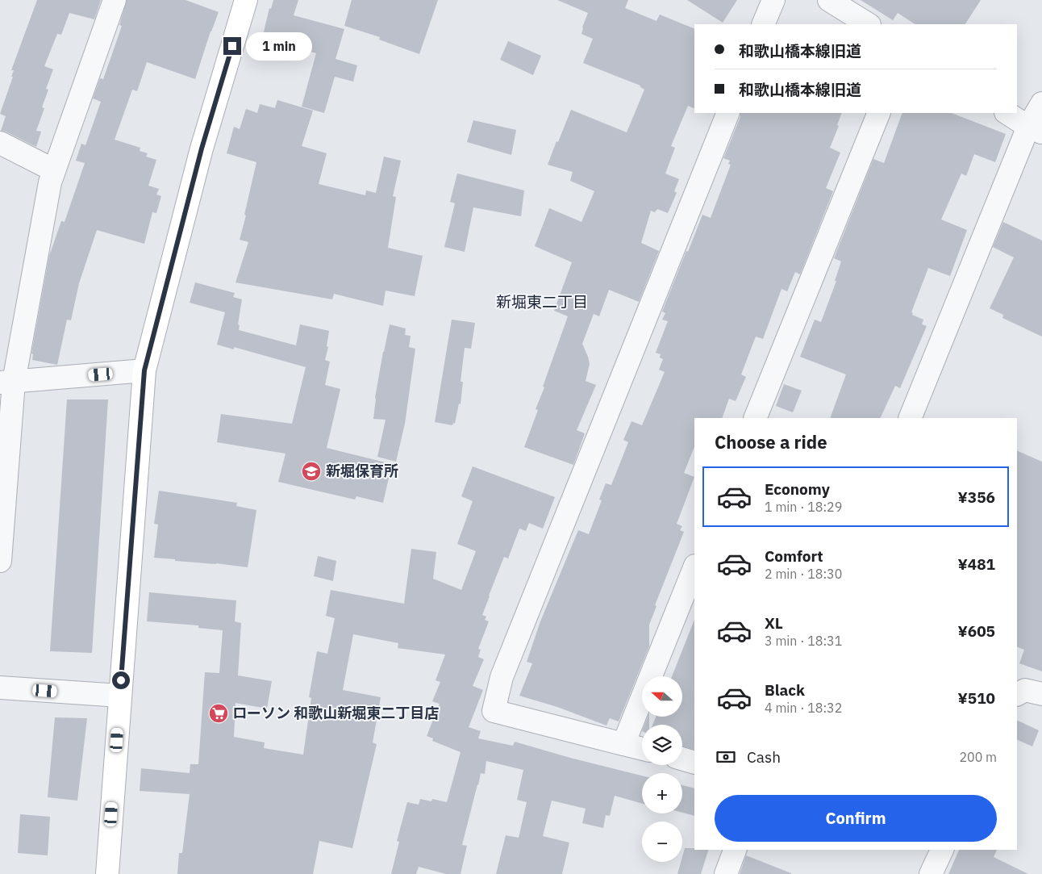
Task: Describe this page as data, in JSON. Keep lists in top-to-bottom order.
{
  "districts": ["新堀東二丁目"],
  "places": {
    "school or university": ["新堀保育所"],
    "supermarket": ["ローソン 和歌山新堀東二丁目店"]
  },
  "north": "left",
  "page": {
    "banner": ["和歌山橋本線旧道", "和歌山橋本線旧道"],
    "bubble": "1 min",
    "heading": "Choose a ride",
    "list": [
      {
        "name": "Economy",
        "note": "1 min · 18:29",
        "value": "¥356"
      },
      {
        "name": "Comfort",
        "note": "2 min · 18:30",
        "value": "¥481"
      },
      {
        "name": "XL",
        "note": "3 min · 18:31",
        "value": "¥605"
      },
      {
        "name": "Black",
        "note": "4 min · 18:32",
        "value": "¥510"
      }
    ],
    "map_buttons": ["+", "−"],
    "pay": ["Cash", "200 m"],
    "buttons": "Confirm"
  }
}
